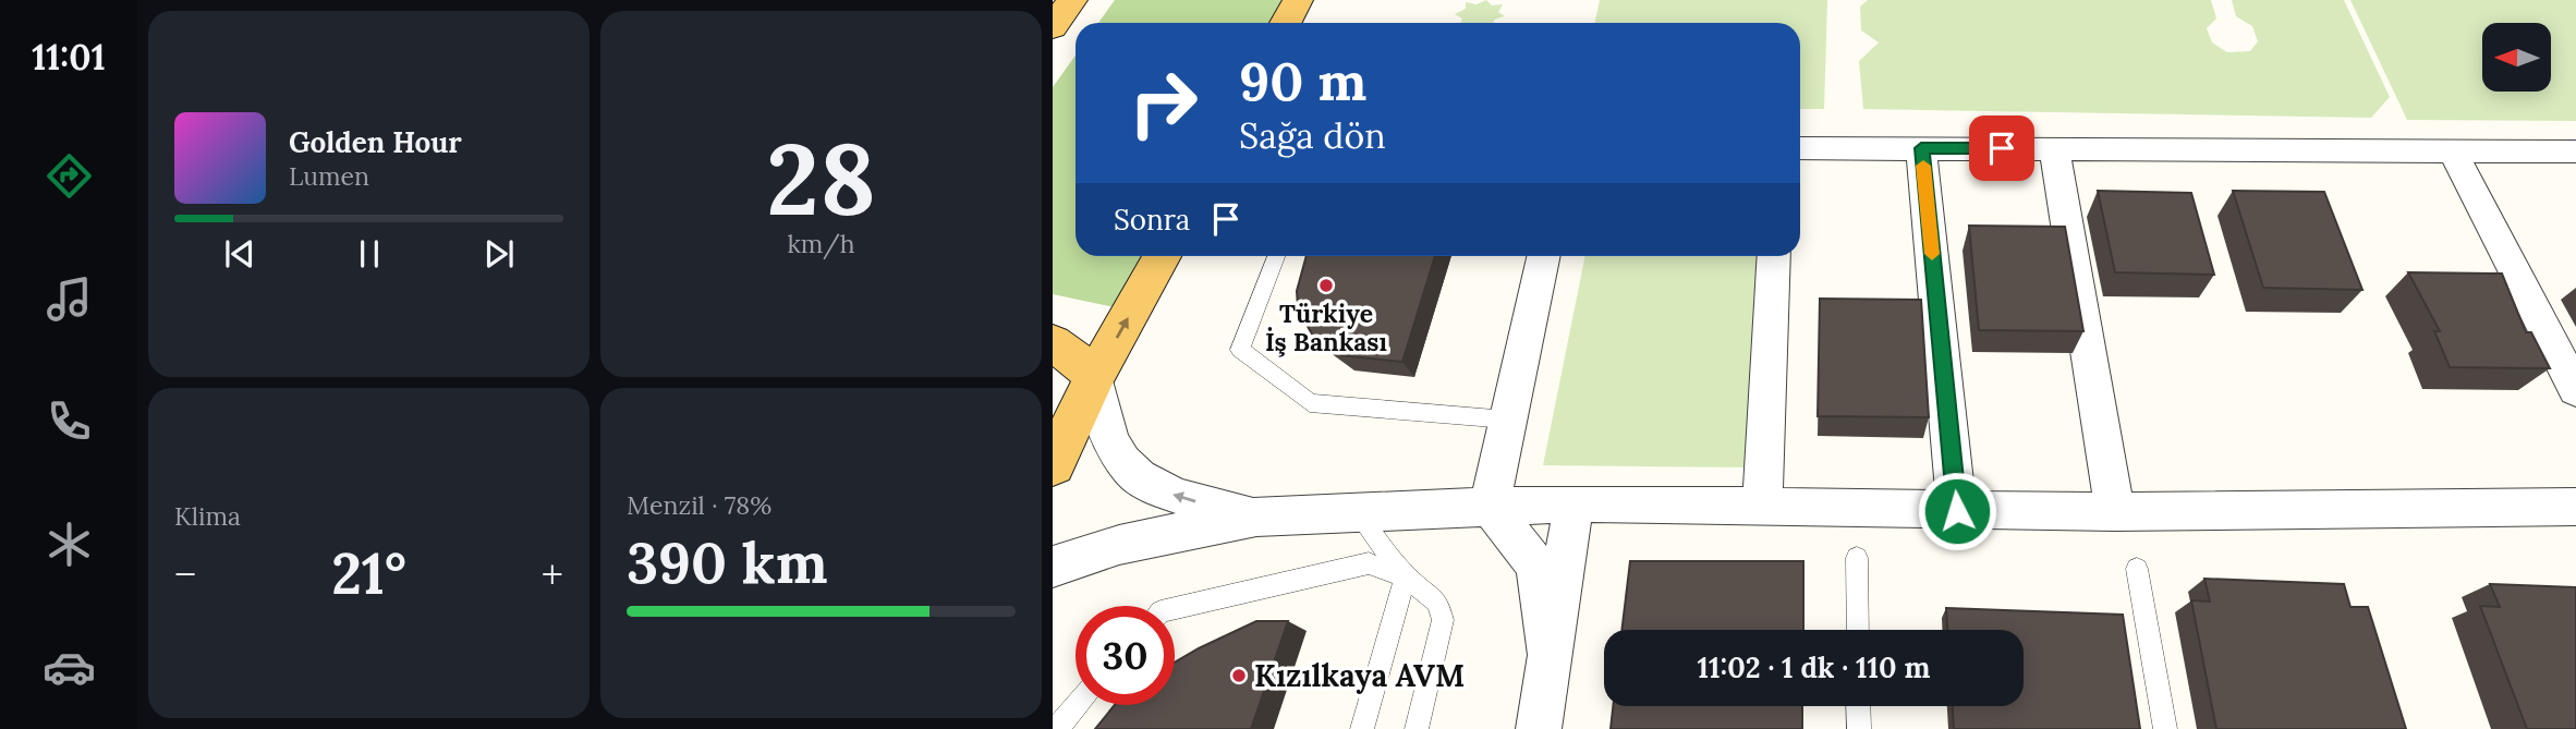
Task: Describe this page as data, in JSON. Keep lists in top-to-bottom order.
{
  "places": ["Türkiye İş Bankası", "Kızılkaya AVM"],
  "north": "left",
  "page": {
    "tabs": "11:01",
    "tile": [
      ["28", "km/h"],
      "Klima",
      ["Menzil · 78%", "390 km"]
    ],
    "turn": ["90 m", "Sağa dön"],
    "song": ["Golden Hour", "Lumen"],
    "then": "Sonra",
    "heat": ["−", "21°", "+"],
    "limit": "30",
    "trip": "11:02 · 1 dk · 110 m"
  }
}
